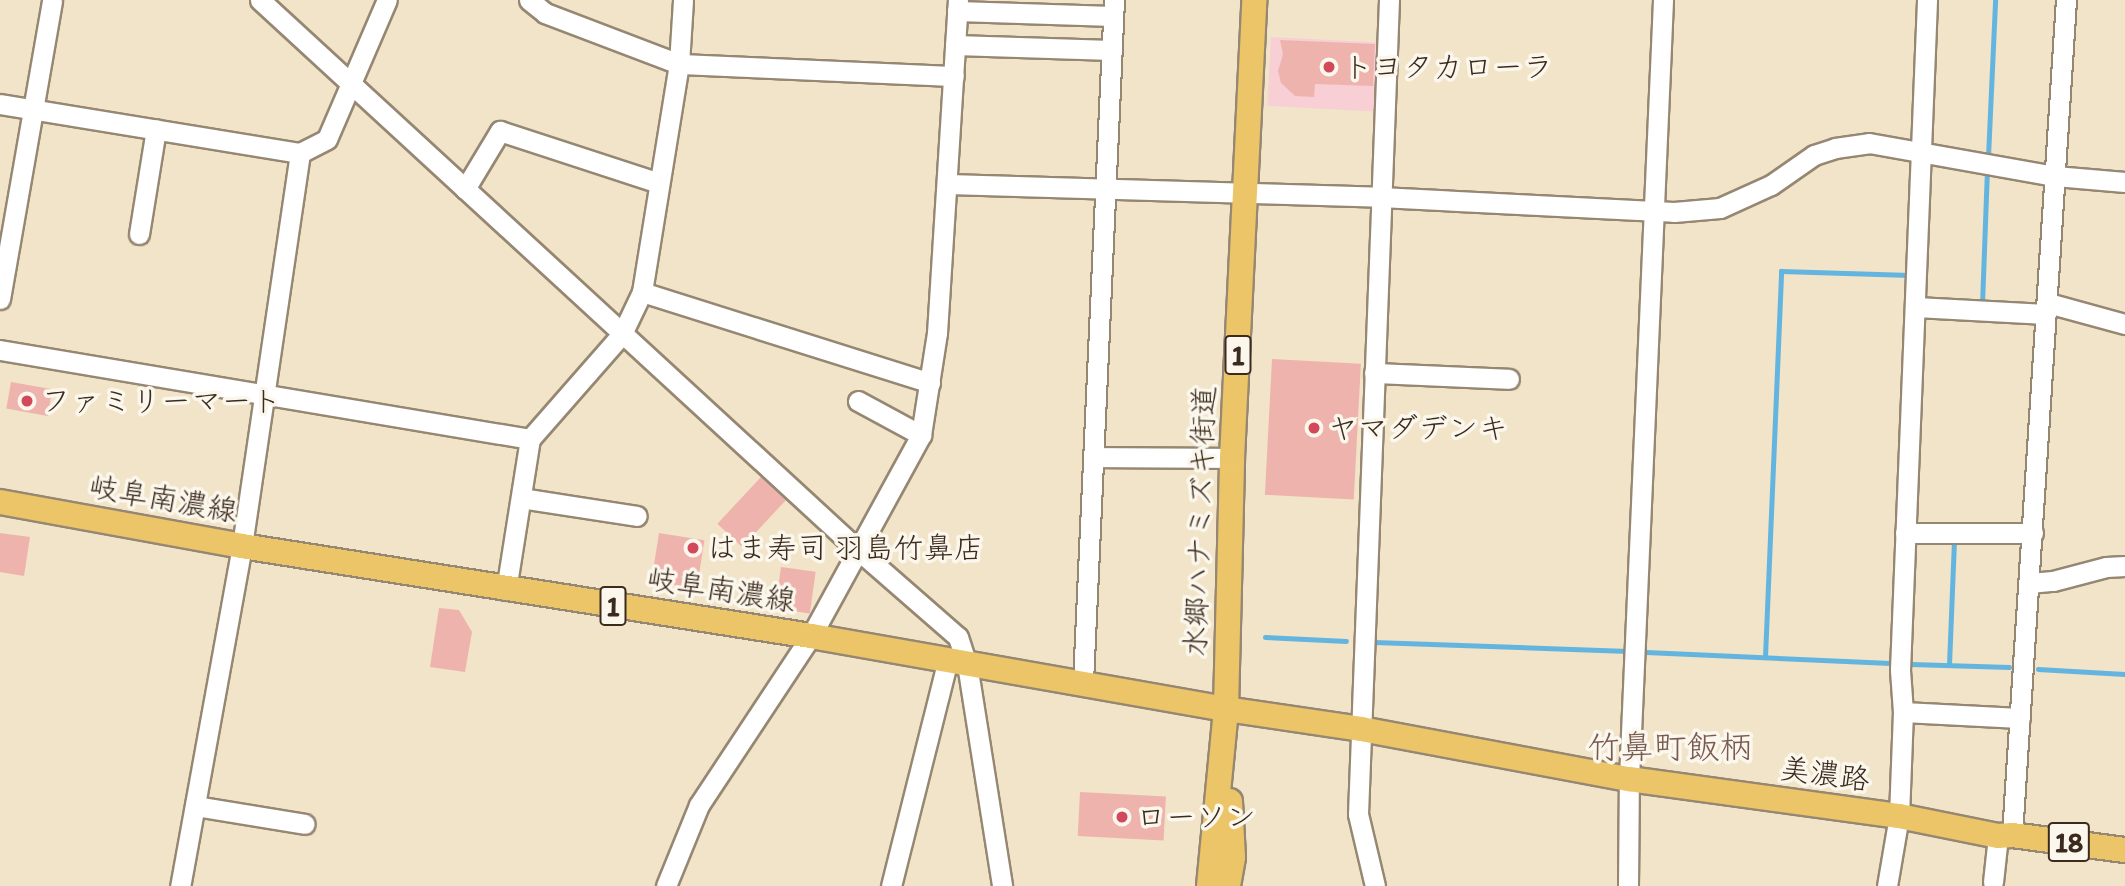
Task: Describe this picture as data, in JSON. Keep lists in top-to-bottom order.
{
  "streets": {
    "main road": [
      "1",
      "岐阜南濃線",
      "水郷ハナミズキ街道",
      "美濃路",
      "18"
    ]
  },
  "crossings": [
    ["岐阜南濃線", "水郷ハナミズキ街道"],
    ["岐阜南濃線", "美濃路"],
    ["水郷ハナミズキ街道", "美濃路"]
  ],
  "districts": ["竹鼻町飯柄"],
  "places": [
    "トヨタカローラ",
    "ファミリーマート",
    "ヤマダデンキ",
    "はま寿司 羽島竹鼻店",
    "ローソン"
  ]
}
